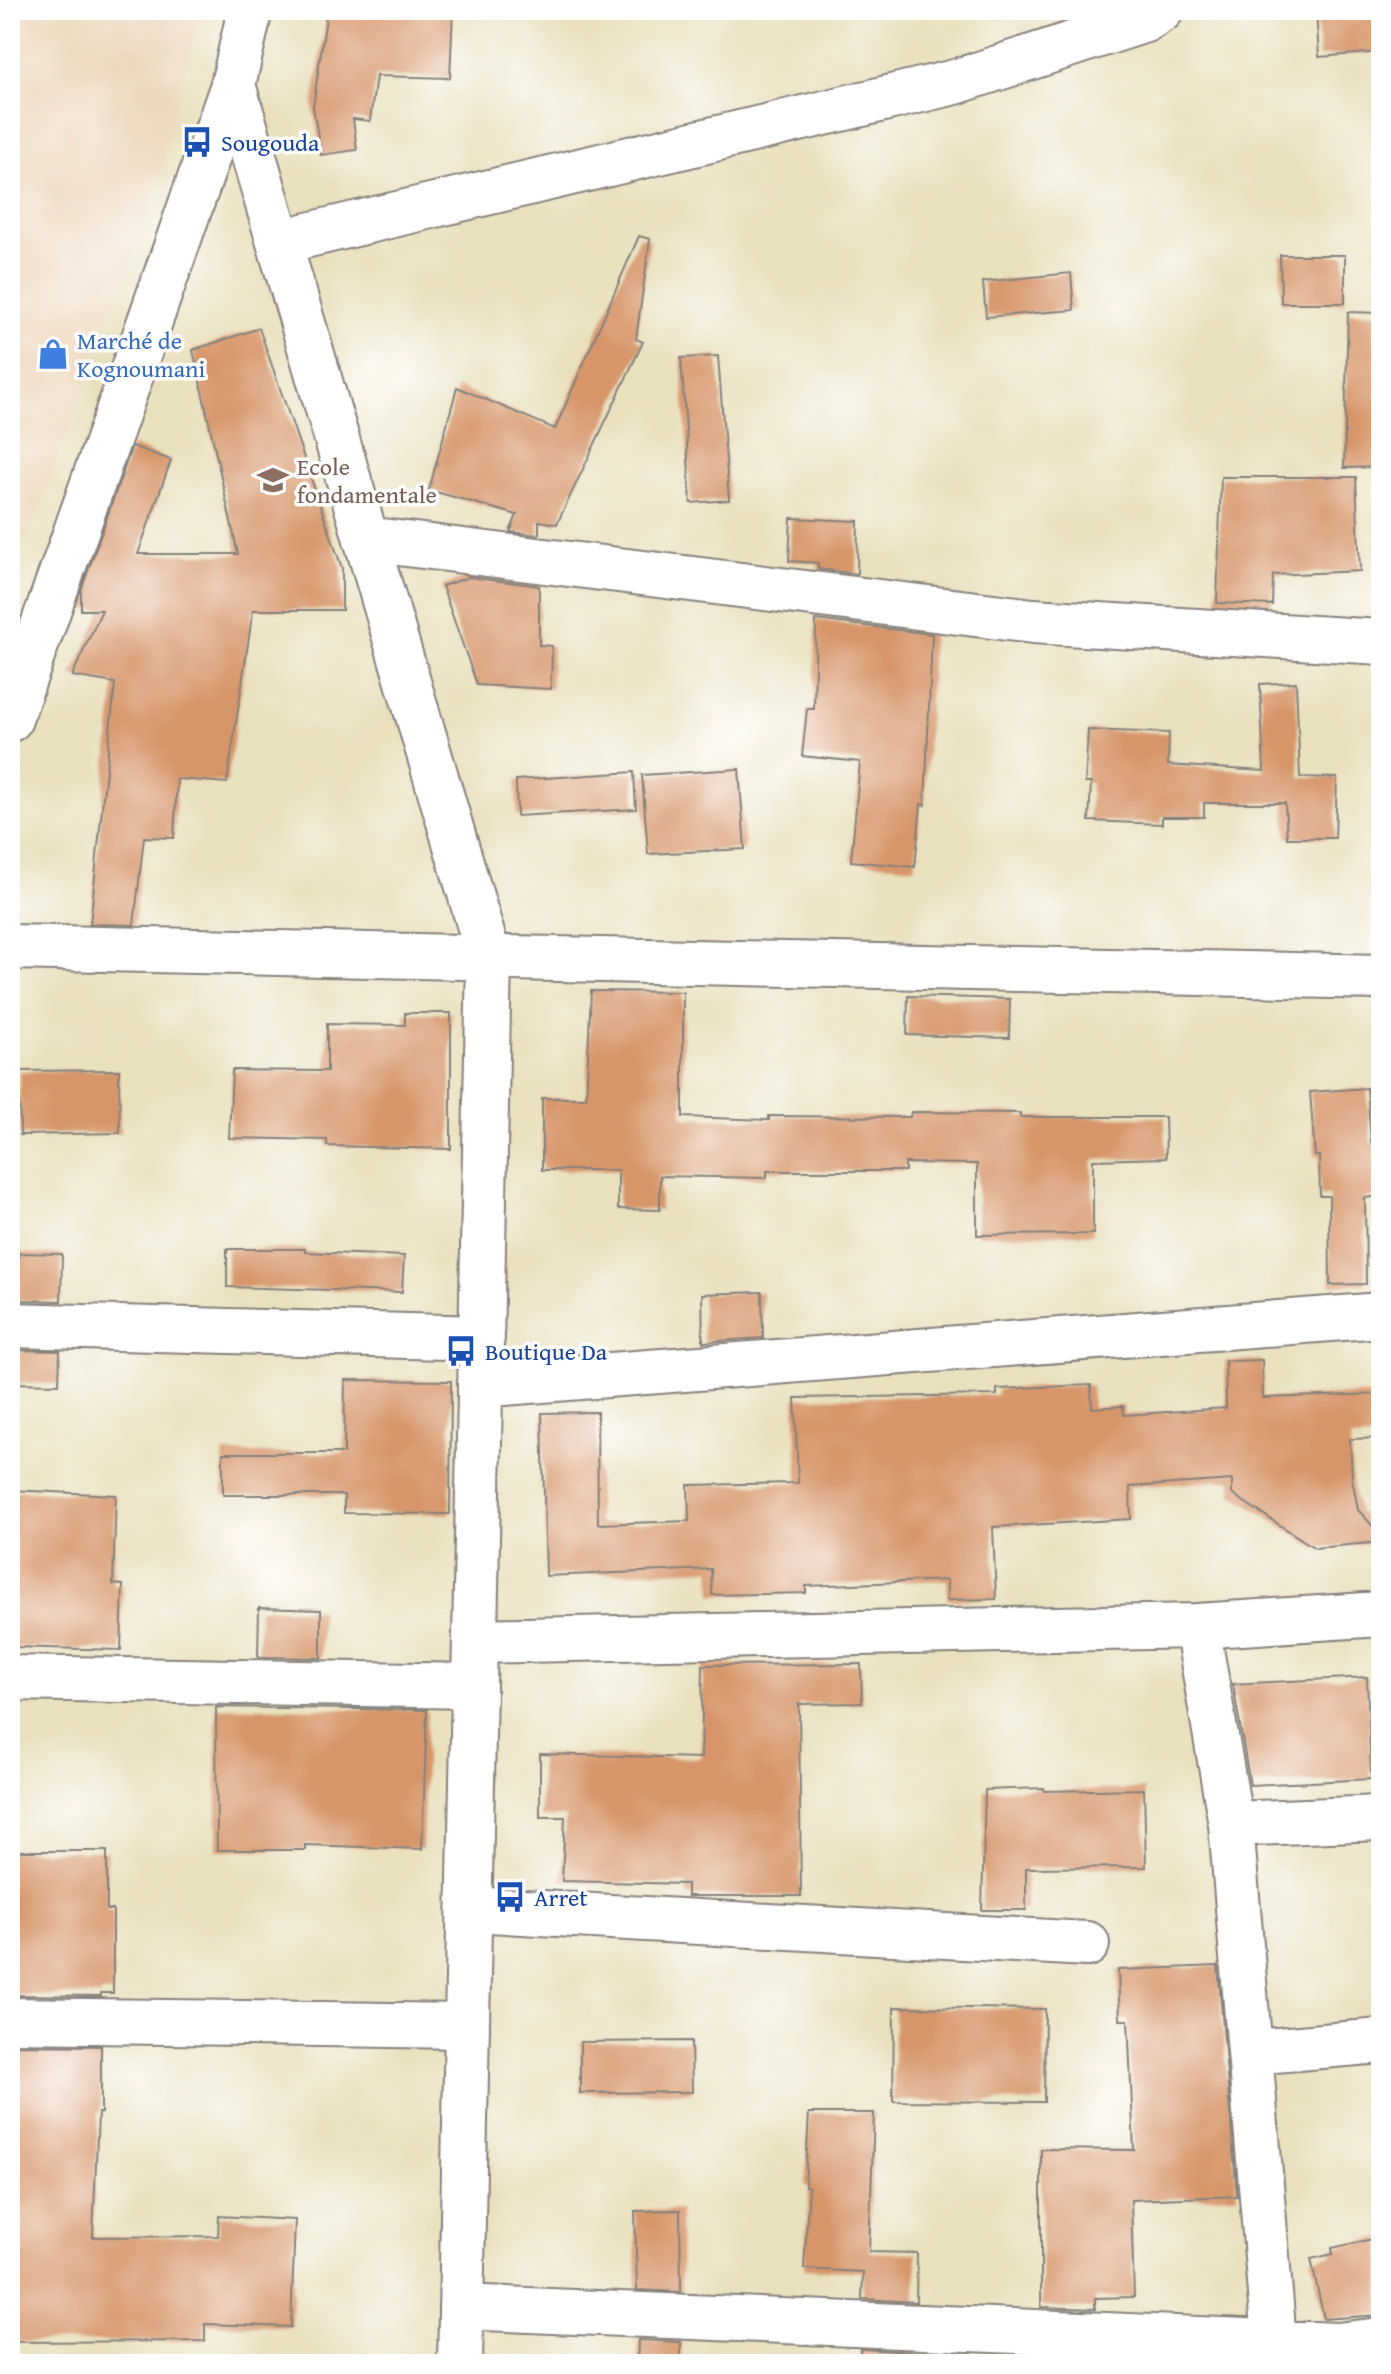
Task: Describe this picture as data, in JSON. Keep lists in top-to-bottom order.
{
  "places": {
    "bus stop": ["Sougouda", "Boutique Da", "Arret"],
    "shop": ["Marché de Kognoumani"],
    "school or university": ["Ecole fondamentale"]
  }
}
